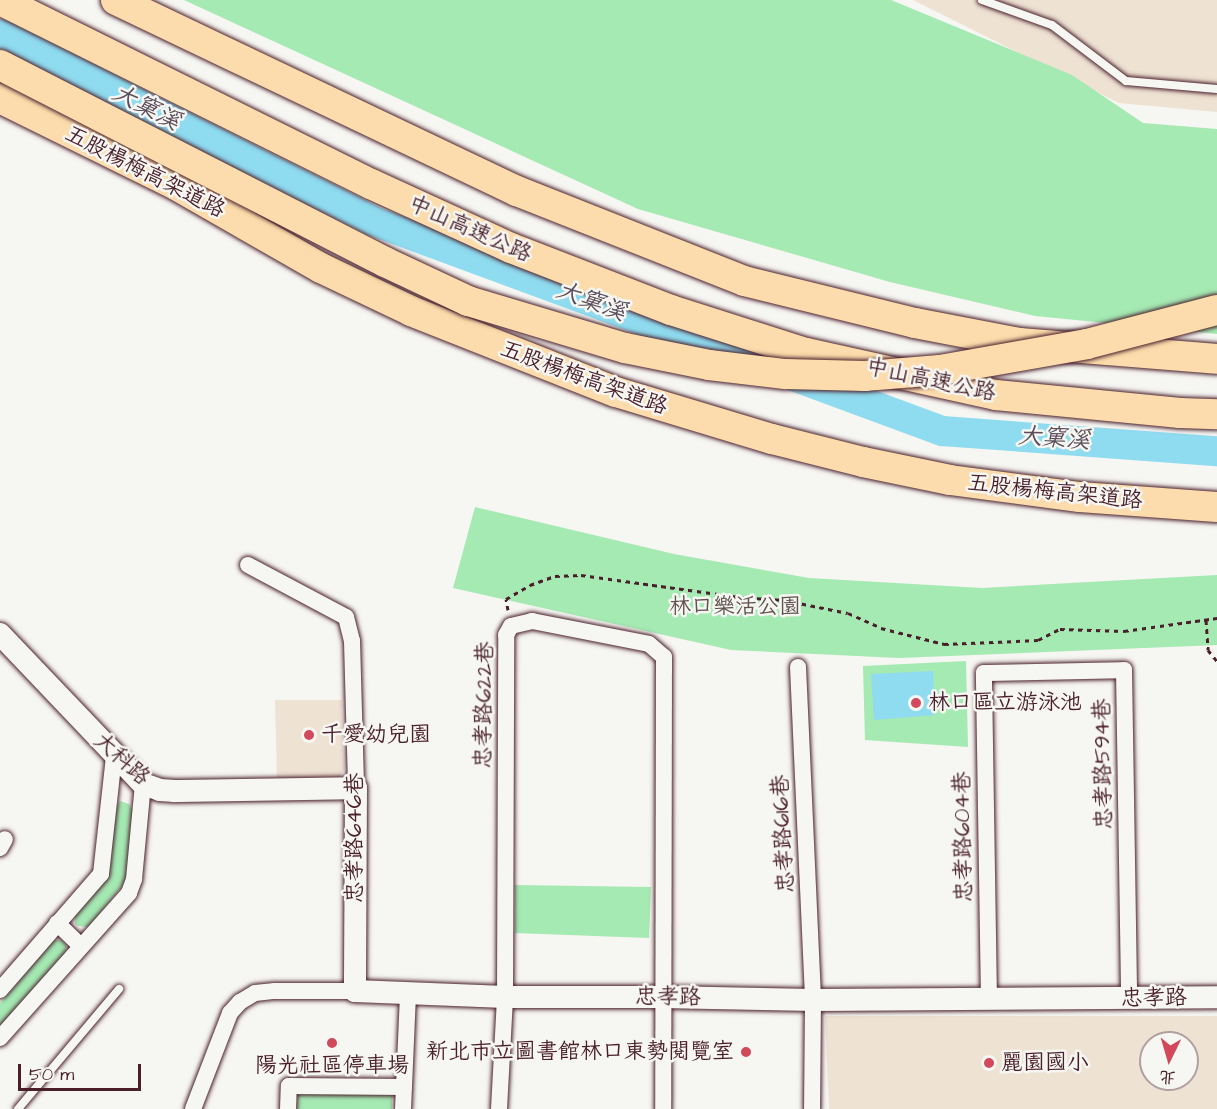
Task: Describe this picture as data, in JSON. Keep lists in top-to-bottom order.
{
  "streets": {
    "highway": ["五股楊梅高架道路", "中山高速公路"],
    "street": [
      "忠孝路622巷",
      "大科路",
      "忠孝路594巷",
      "忠孝路616巷",
      "忠孝路604巷",
      "忠孝路646巷",
      "忠孝路"
    ]
  },
  "crossings": [
    ["忠孝路622巷", "忠孝路"],
    ["大科路", "忠孝路646巷"],
    ["忠孝路594巷", "忠孝路604巷"],
    ["忠孝路594巷", "忠孝路"],
    ["忠孝路616巷", "忠孝路"],
    ["忠孝路604巷", "忠孝路"],
    ["忠孝路646巷", "忠孝路"]
  ],
  "water": ["大窠溪"],
  "parks": ["林口樂活公園"],
  "places": [
    "林口區立游泳池",
    "千愛幼兒園",
    "陽光社區停車場",
    "新北市立圖書館林口東勢閱覽室",
    "麗園國小"
  ],
  "scale_bar": "50 m",
  "north": "bottom"
}
